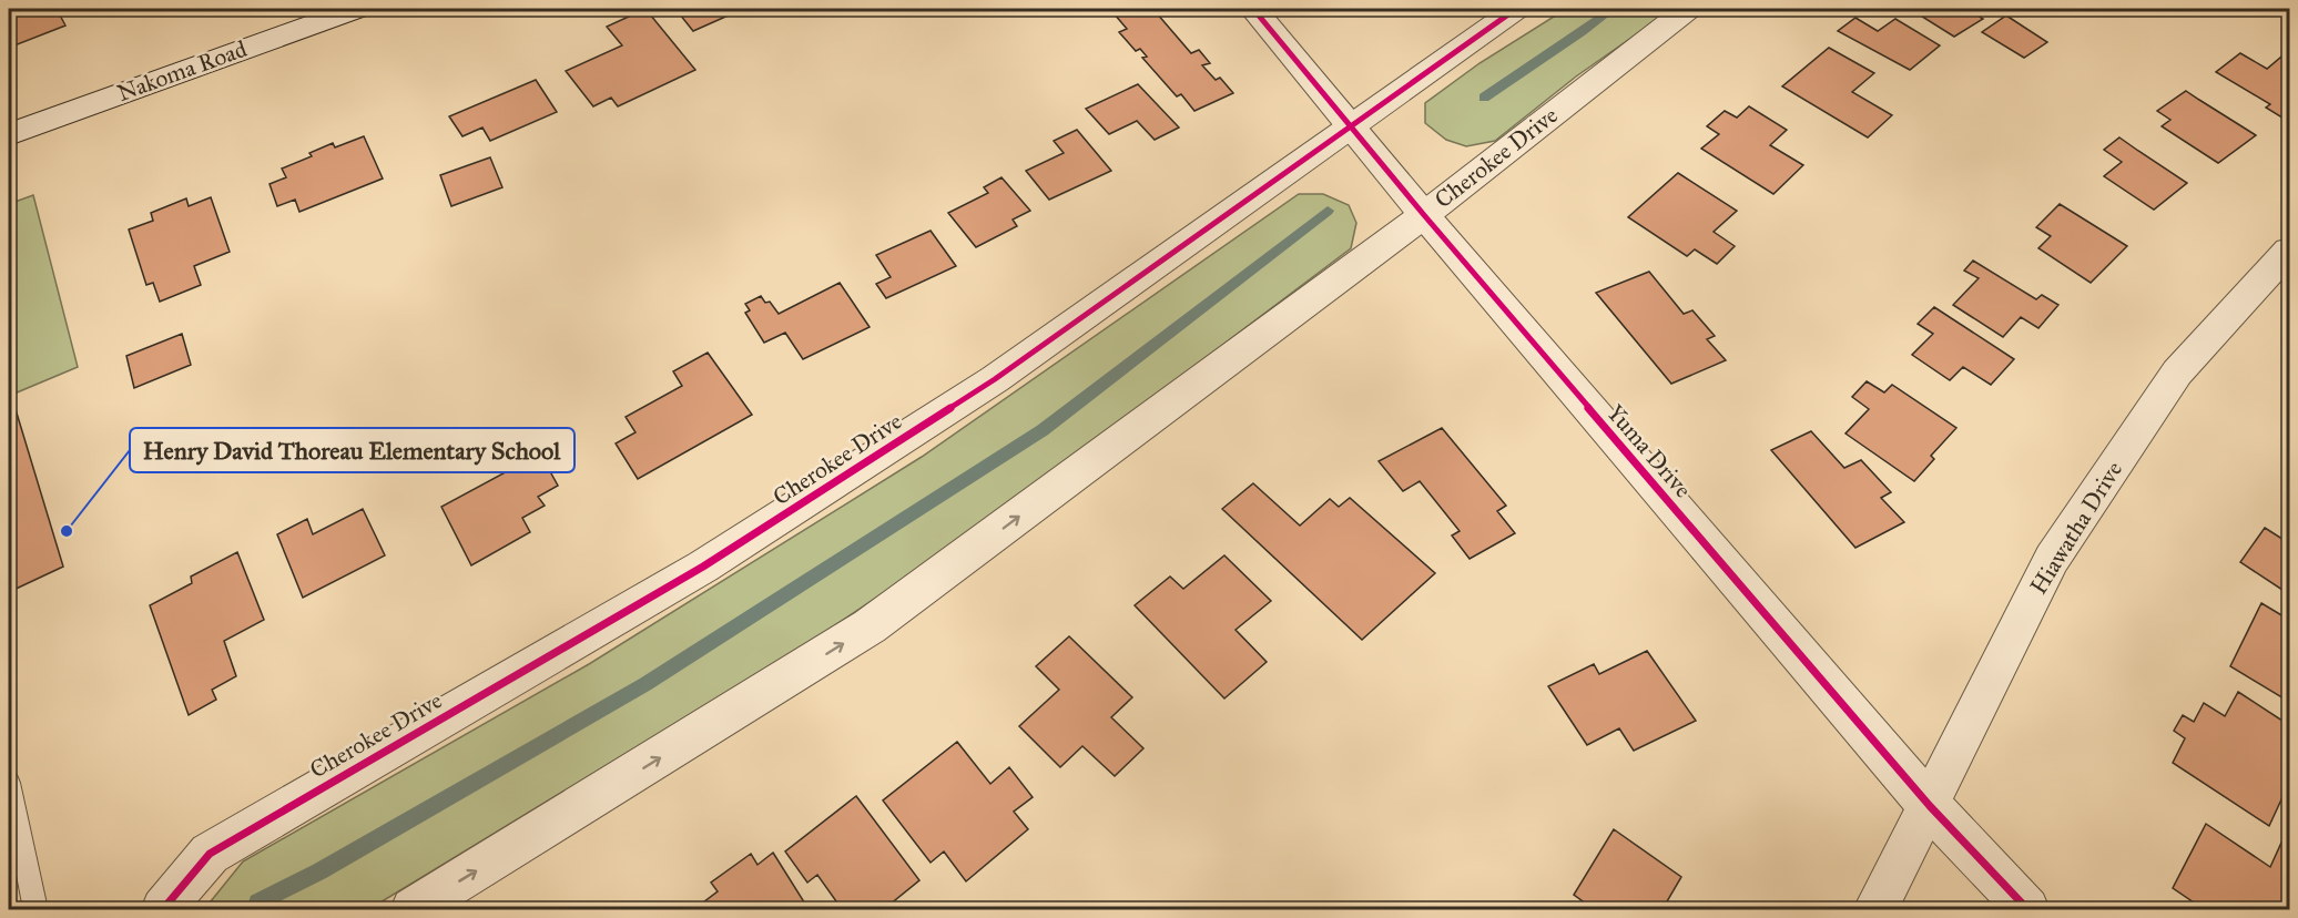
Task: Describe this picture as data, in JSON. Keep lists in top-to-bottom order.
{
  "streets": {
    "street": [
      "Nakoma Road",
      "Cherokee Drive",
      "Yuma Drive",
      "Hiawatha Drive"
    ]
  },
  "crossings": [
    ["Cherokee Drive", "Yuma Drive"],
    ["Yuma Drive", "Hiawatha Drive"]
  ],
  "places": ["Henry David Thoreau Elementary School"]
}
